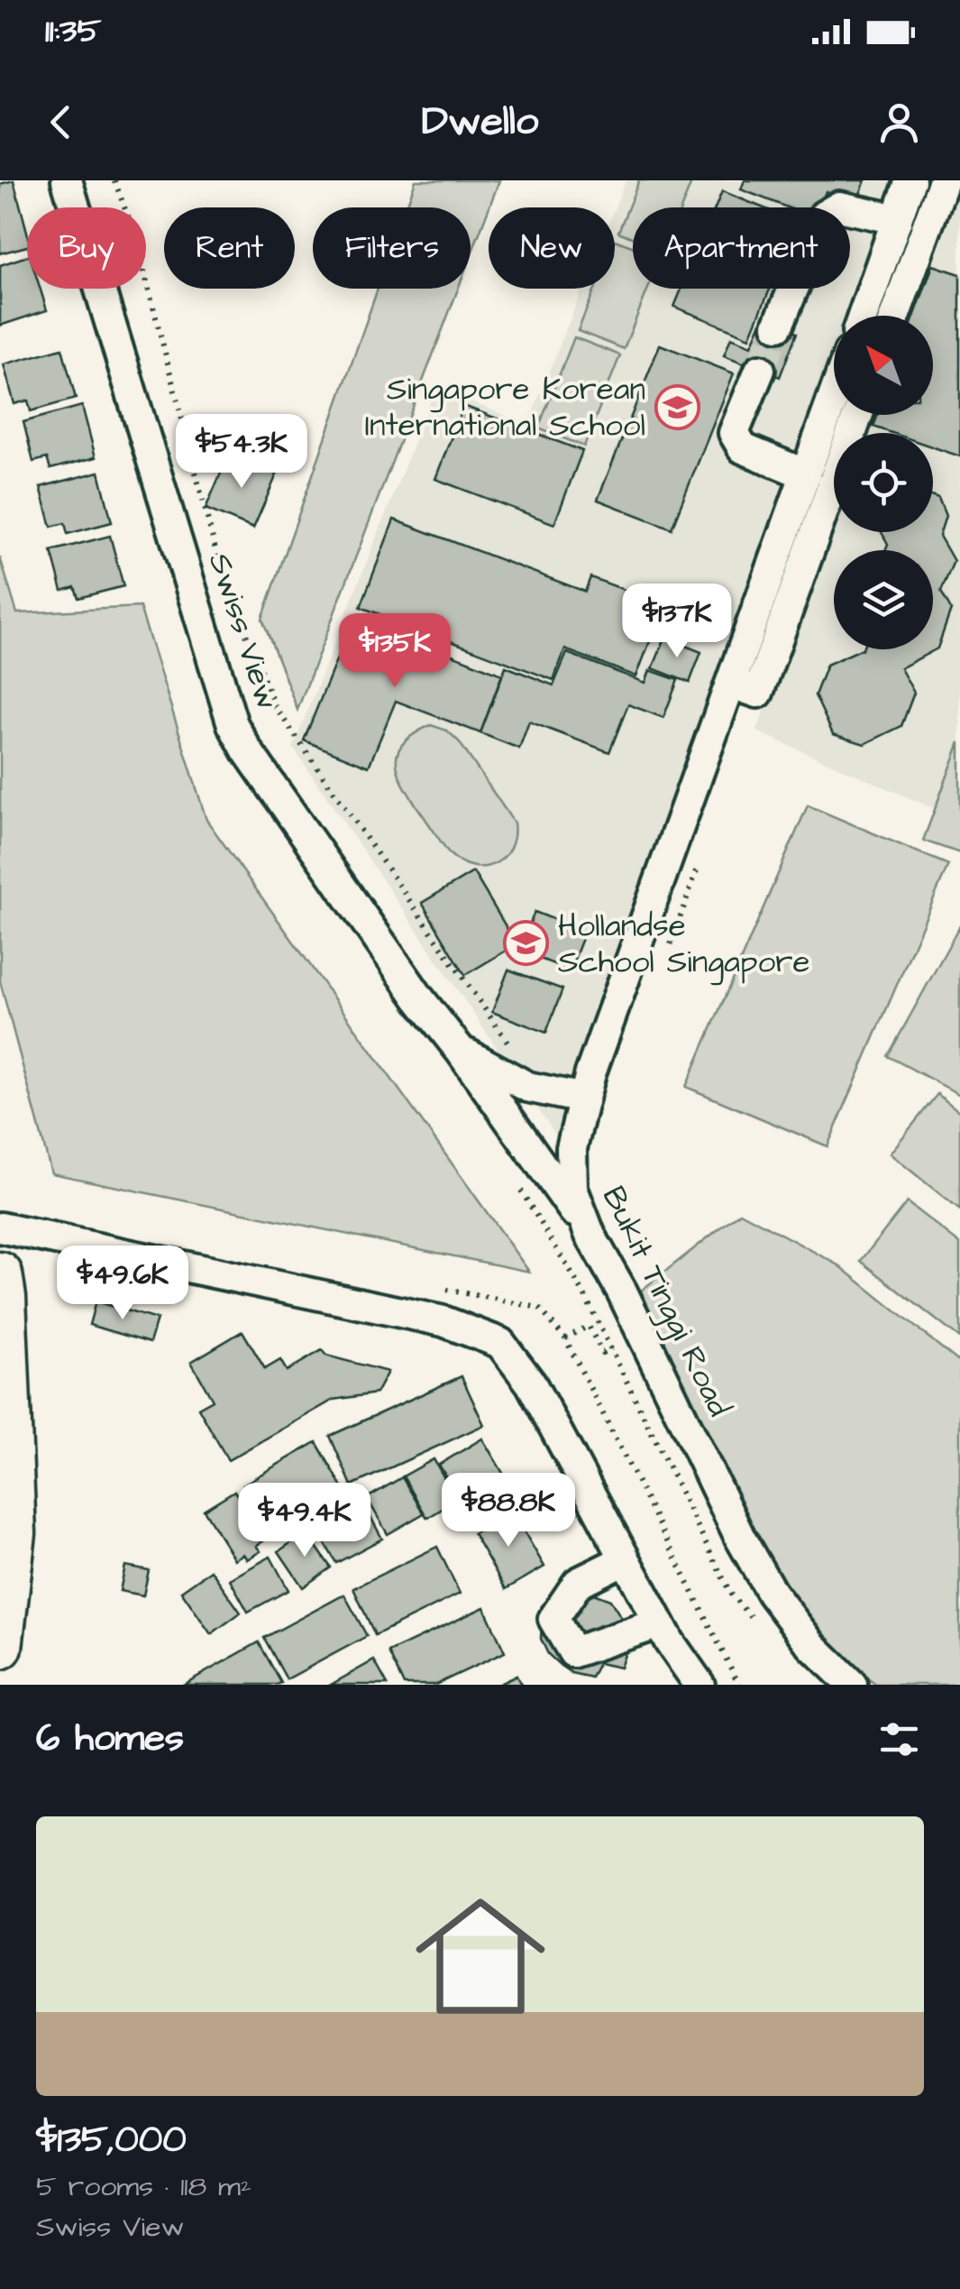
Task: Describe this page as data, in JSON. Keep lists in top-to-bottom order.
{
  "streets": {
    "street": ["Swiss View", "Bukit Tinggi Road"]
  },
  "crossings": [
    ["Swiss View", "Bukit Tinggi Road"]
  ],
  "places": {
    "school or university": ["Singapore Korean International School", "Hollandse School Singapore"]
  },
  "north": "top left",
  "page": {
    "status": "11:35",
    "header": "Dwello",
    "chip": [
      "Buy",
      "Rent",
      "Filters",
      "New",
      "Apartment"
    ],
    "price": [
      "$54.3K",
      "$137K",
      "$135K",
      "$49.6K",
      "$88.8K",
      "$49.4K"
    ],
    "heading": "6 homes",
    "list": [
      {
        "name": "$135,000",
        "note": "5 rooms · 118 m² · Swiss View"
      }
    ]
  }
}
